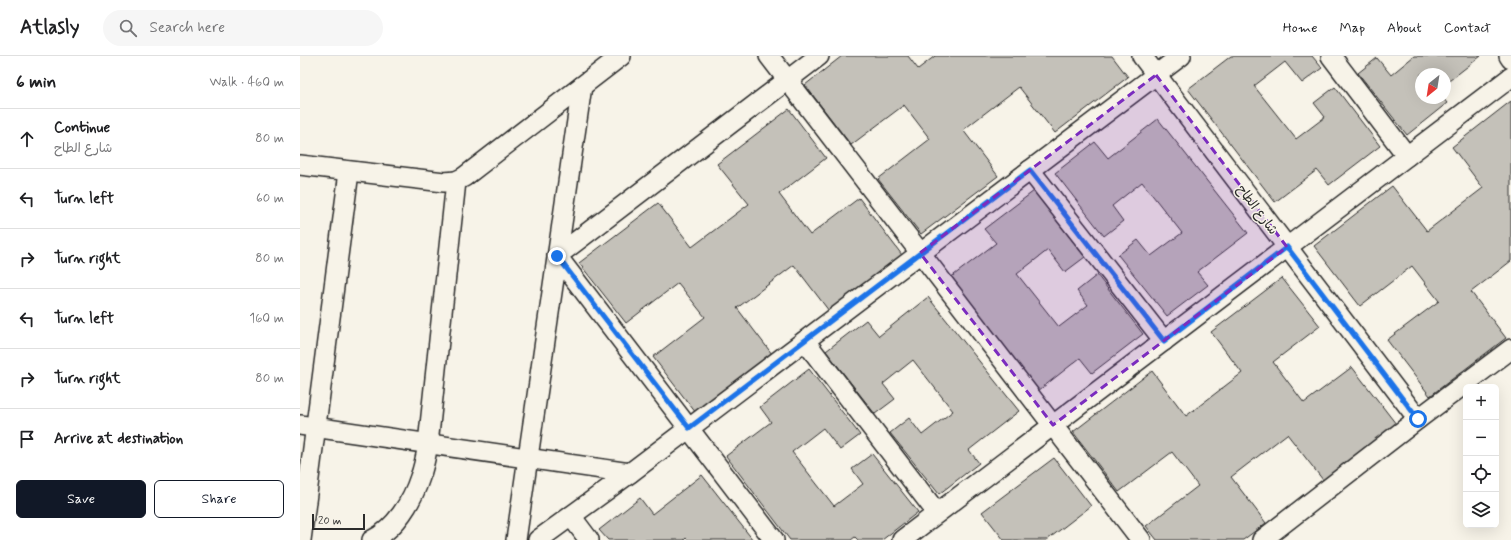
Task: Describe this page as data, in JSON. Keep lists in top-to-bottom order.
{
  "streets": {
    "street": ["شارع الطاح"]
  },
  "scale_bar": "20 m",
  "north": "bottom left",
  "page": {
    "header": "Atlasly",
    "search": "Search here",
    "nav": [
      "Home",
      "Map",
      "About",
      "Contact"
    ],
    "heading": ["6 min", "Walk · 460 m"],
    "list": [
      ["Continue", "شارع الطاح", "80 m"],
      ["Turn left", "60 m"],
      ["Turn right", "80 m"],
      ["Turn left", "160 m"],
      ["Turn right", "80 m"],
      "Arrive at destination"
    ],
    "map_buttons": ["+", "−"],
    "buttons": ["Save", "Share"],
    "scale": "20 m"
  }
}
